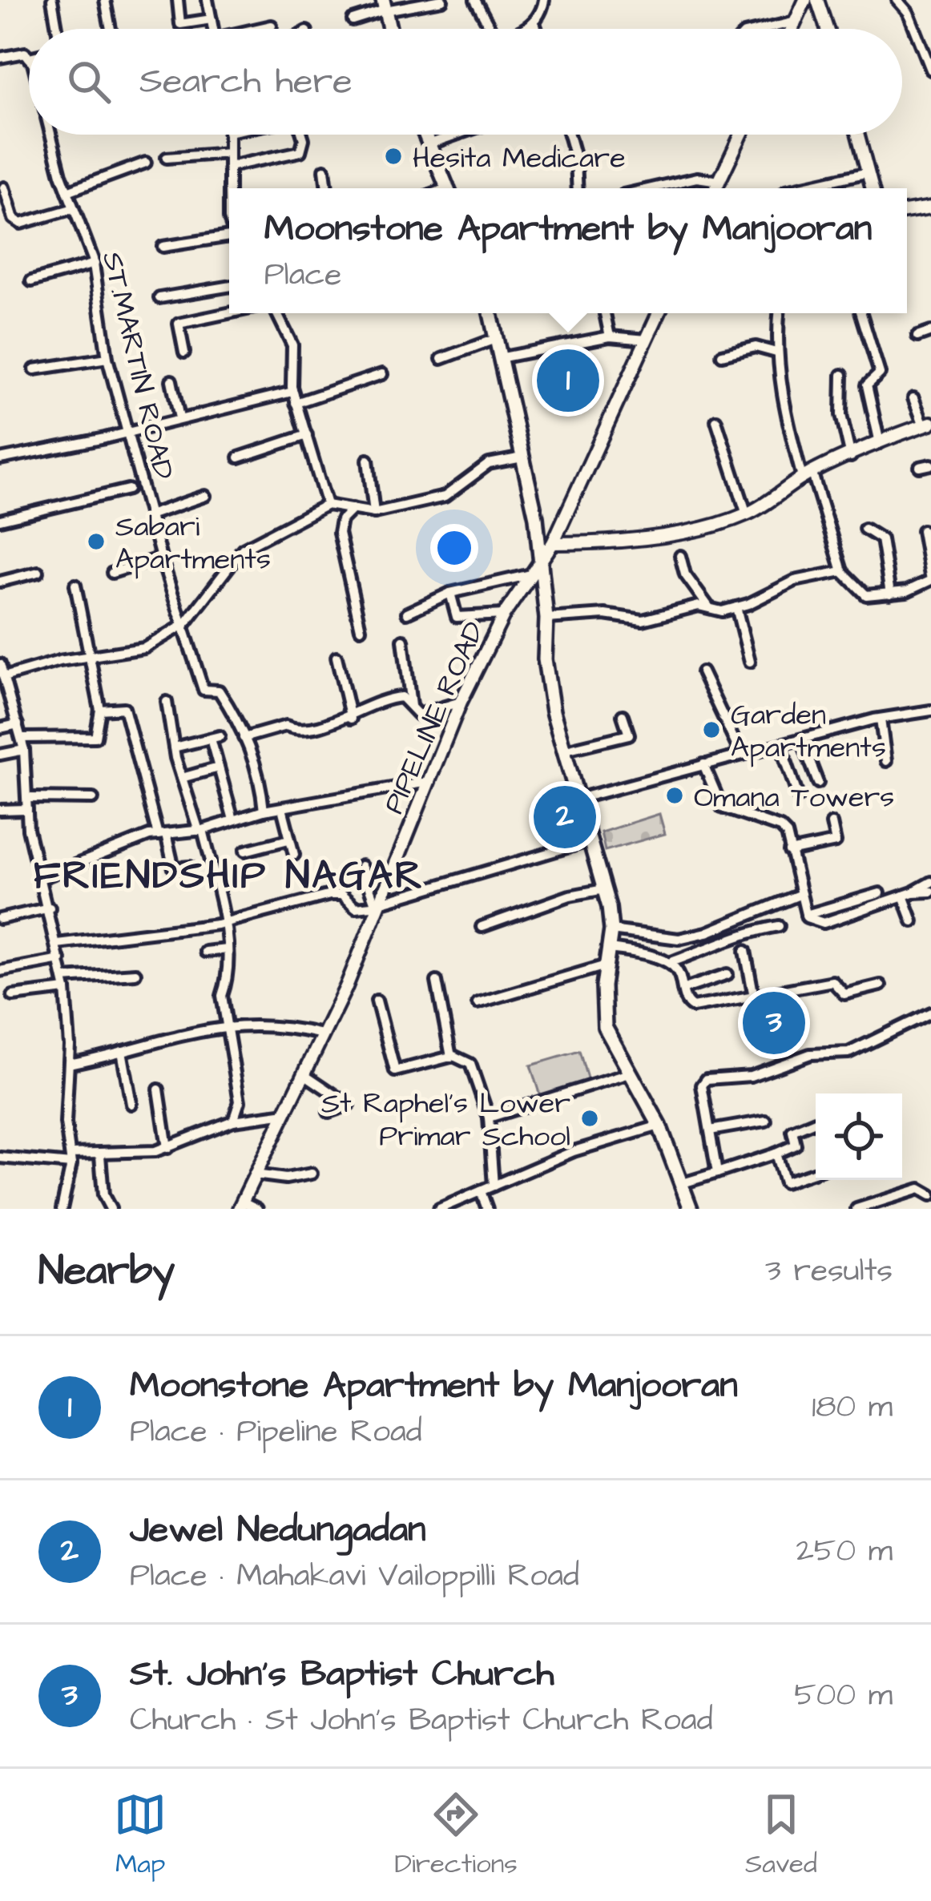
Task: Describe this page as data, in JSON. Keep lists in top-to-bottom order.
{
  "streets": {
    "street": ["ST.MARTIN ROAD", "PIPELINE ROAD"]
  },
  "districts": ["FRIENDSHIP NAGAR"],
  "places": [
    "Hesita Medicare",
    "Sabari Apartments",
    "Garden Apartments",
    "Omana Towers",
    "St Raphel's Lower Primar School"
  ],
  "page": {
    "search": "Search here",
    "popup": ["Moonstone Apartment by Manjooran", "Place"],
    "pins": ["1", "2", "3"],
    "heading": ["Nearby", "3 results"],
    "list": [
      {
        "mark": "1",
        "name": "Moonstone Apartment by Manjooran",
        "note": "Place · Pipeline Road",
        "value": "180 m"
      },
      {
        "mark": "2",
        "name": "Jewel Nedungadan",
        "note": "Place · Mahakavi Vailoppilli Road",
        "value": "250 m"
      },
      {
        "mark": "3",
        "name": "St. John's Baptist Church",
        "note": "Church · St John's Baptist Church Road",
        "value": "500 m"
      }
    ],
    "nav": ["Map", "Directions", "Saved"]
  }
}
